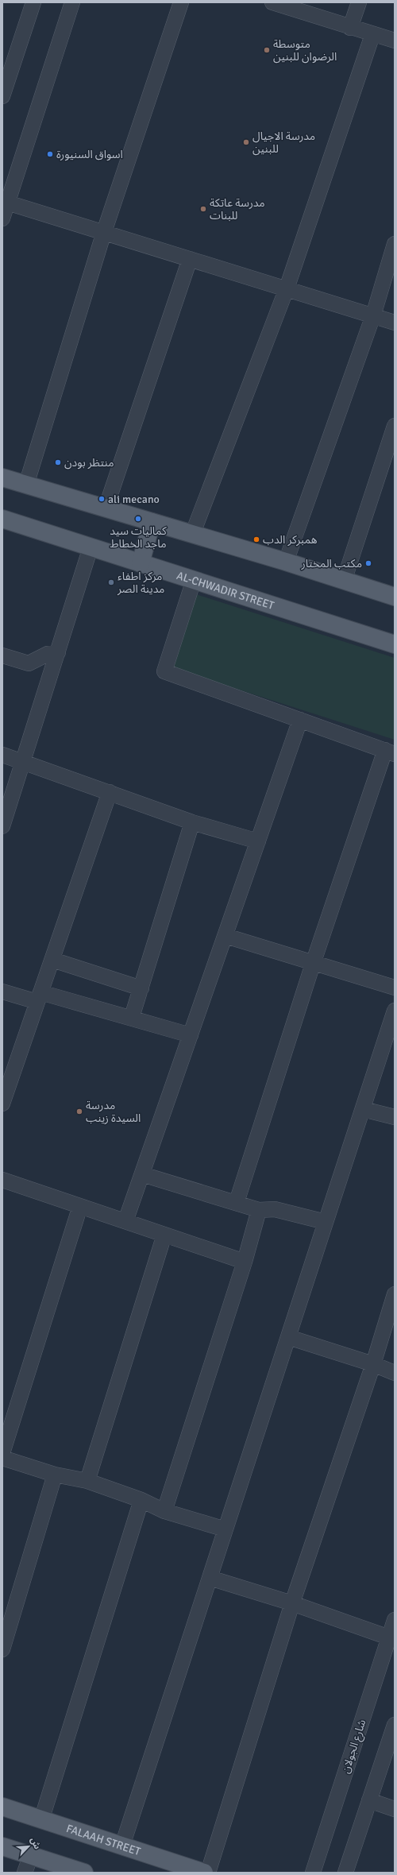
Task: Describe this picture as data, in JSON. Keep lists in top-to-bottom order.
{
  "streets": {
    "main road": ["AL-CHWADIR STREET", "FALAAH STREET"],
    "street": ["شارع الجولان"]
  },
  "places": [
    "متوسطة الرضوان للبنين",
    "مدرسة الاجيال للبنين",
    "اسواق السنيورة",
    "مدرسة عاتكة للبنات",
    "منتظر بودن",
    "ali mecano",
    "كماليات سيد ماجد الخطاط",
    "همبركر الدب",
    "مكتب المختار",
    "مركز اطفاء مدينة الصر",
    "مدرسة السيدة زينب"
  ],
  "north": "top right"
}
